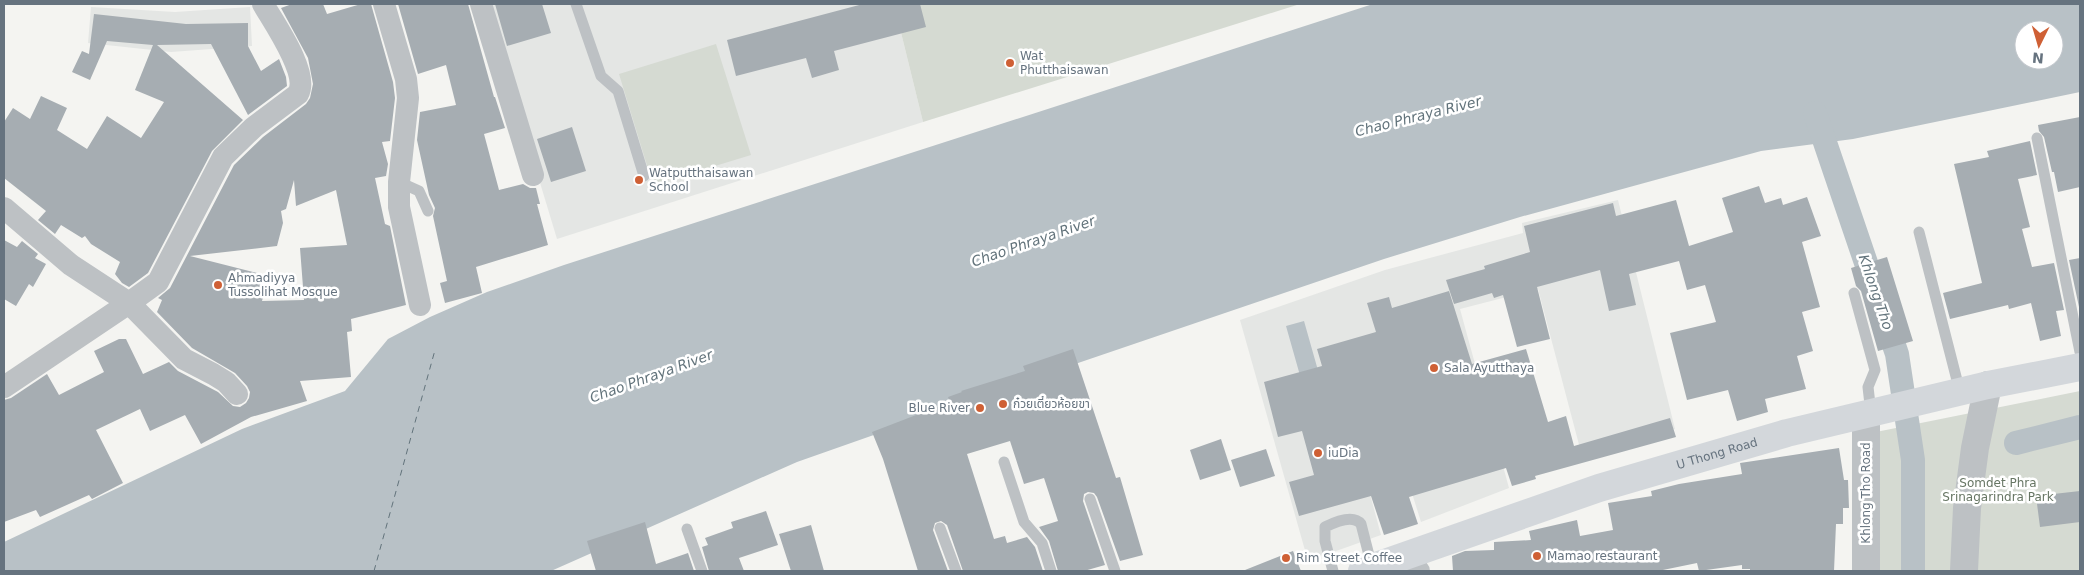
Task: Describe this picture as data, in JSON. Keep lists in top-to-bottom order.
{
  "streets": {
    "main road": ["U Thong Road"],
    "street": ["Khlong Tho Road"]
  },
  "crossings": [
    ["U Thong Road", "Khlong Tho Road"]
  ],
  "water": ["Chao Phraya River", "Khlong Tho"],
  "parks": ["Somdet Phra Srinagarindra Park"],
  "places": [
    "Wat Phutthaisawan",
    "Watputthaisawan School",
    "Ahmadiyya Tussolihat Mosque",
    "Sala Ayutthaya",
    "ก๋วยเตี๋ยวห้อยขา",
    "Blue River",
    "iuDia",
    "Mamao restaurant",
    "Rim Street Coffee"
  ],
  "north": "bottom"
}
